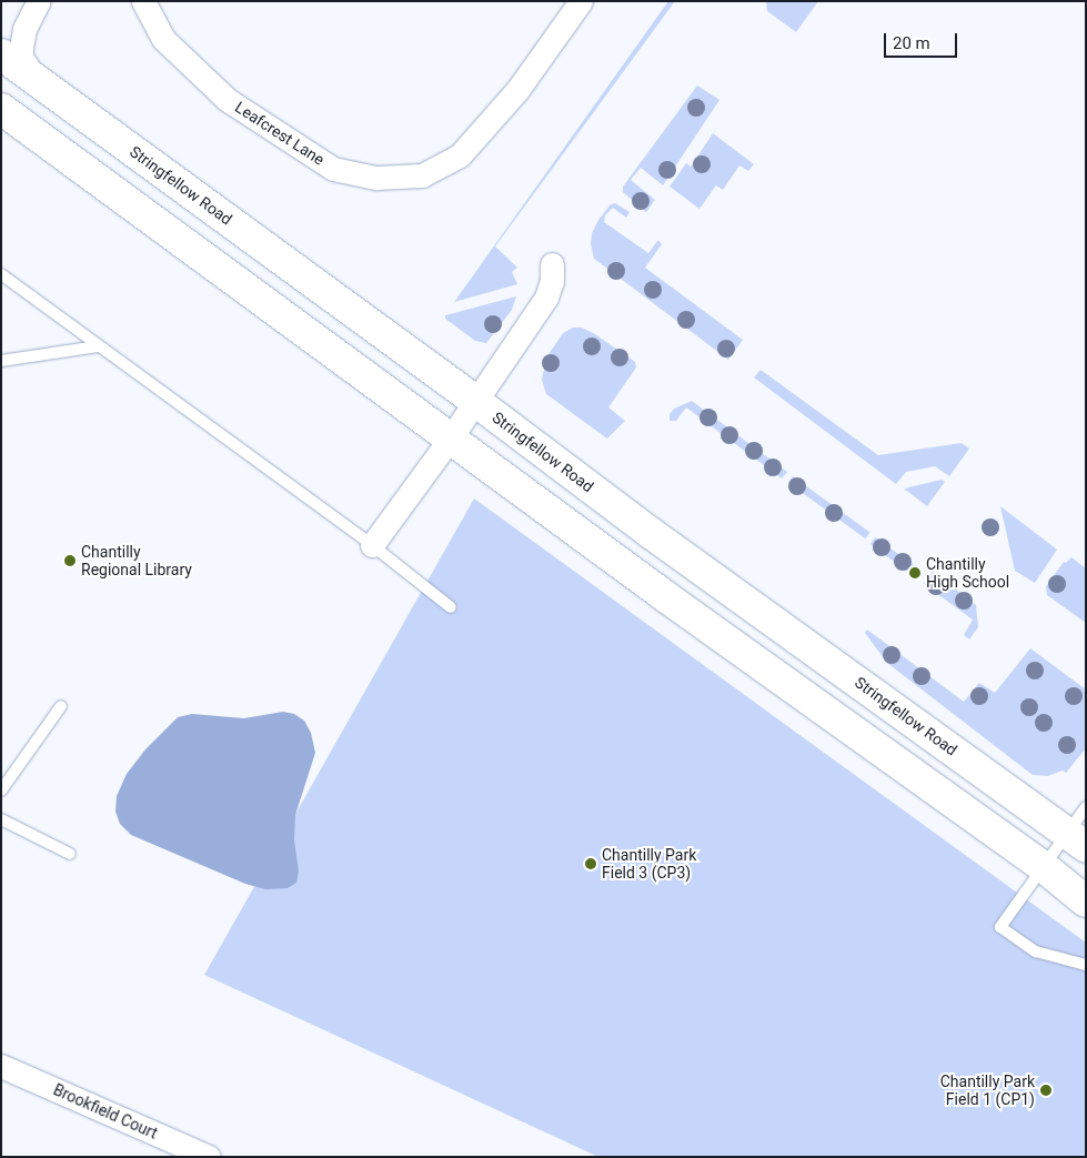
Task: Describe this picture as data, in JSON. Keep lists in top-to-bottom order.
{
  "streets": {
    "main road": ["Stringfellow Road"],
    "street": ["Leafcrest Lane", "Brookfield Court"]
  },
  "places": [
    "Chantilly Regional Library",
    "Chantilly High School",
    "Chantilly Park Field 3 (CP3)",
    "Chantilly Park Field 1 (CP1)"
  ],
  "scale_bar": "20 m"
}
